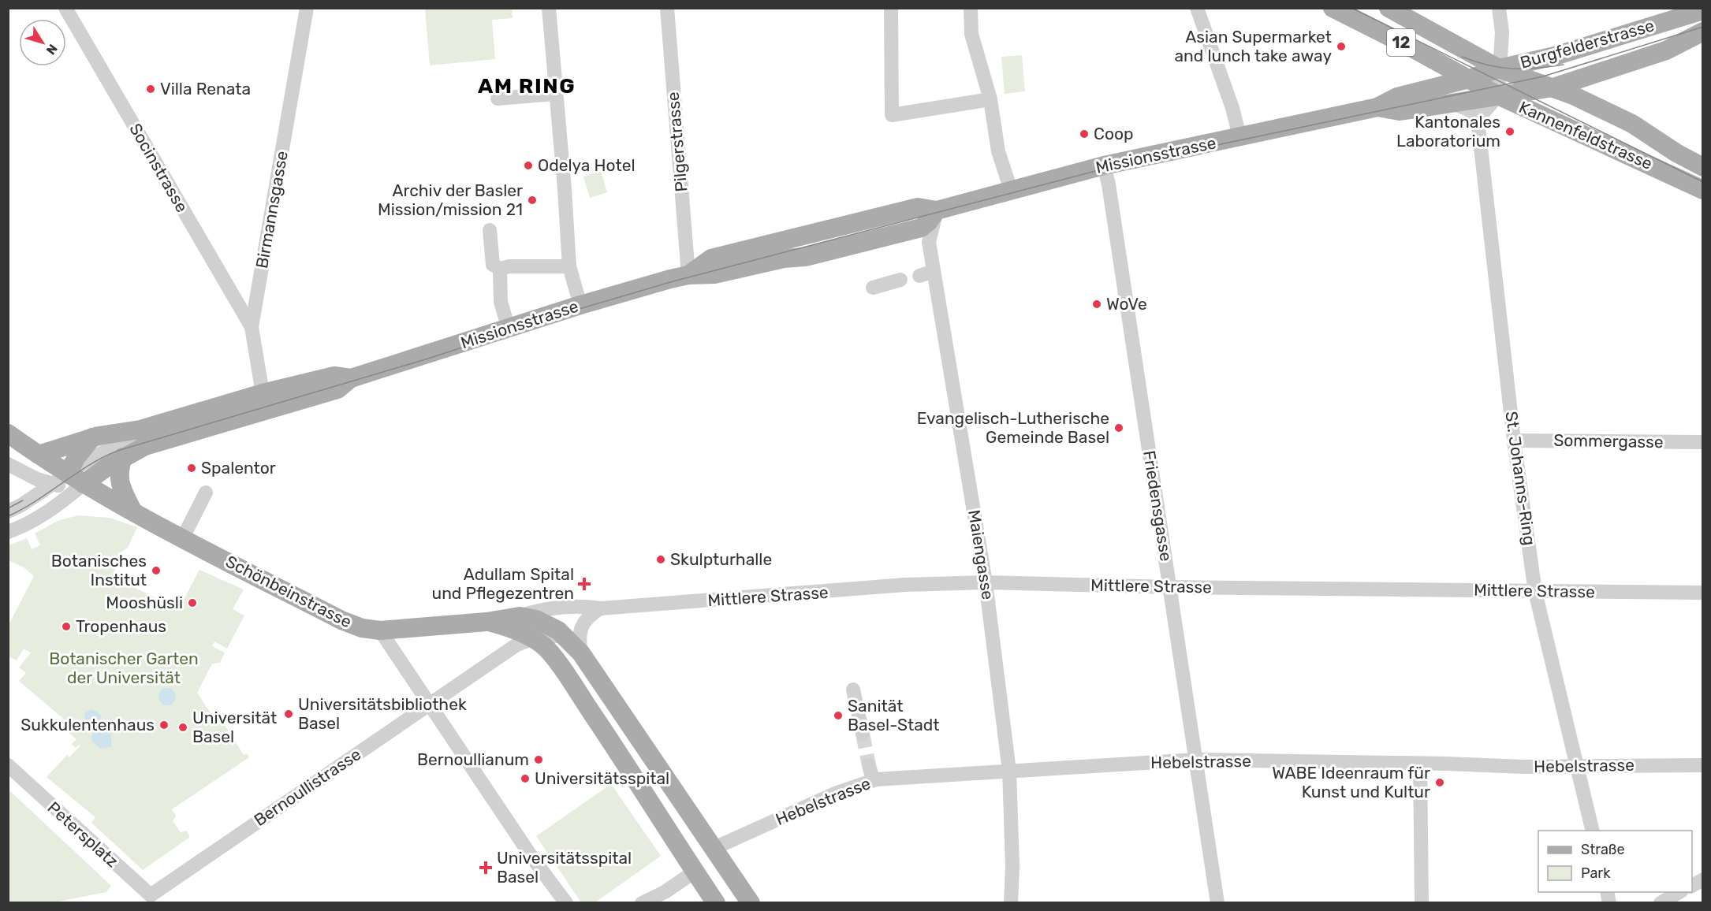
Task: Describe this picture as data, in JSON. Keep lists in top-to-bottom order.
{
  "streets": {
    "main road": [
      "12",
      "Burgfelderstrasse",
      "Kannenfeldstrasse",
      "Missionsstrasse",
      "Mittlere Strasse",
      "Schönbeinstrasse"
    ],
    "street": [
      "Pilgerstrasse",
      "Socinstrasse",
      "Birmannsgasse",
      "Sommergasse",
      "St. Johanns-Ring",
      "Friedensgasse",
      "Maiengasse",
      "Hebelstrasse",
      "Bernoullistrasse",
      "Petersplatz"
    ]
  },
  "crossings": [
    ["12", "Burgfelderstrasse"],
    ["12", "Kannenfeldstrasse"],
    ["12", "Missionsstrasse"],
    ["Burgfelderstrasse", "Kannenfeldstrasse"],
    ["Burgfelderstrasse", "Missionsstrasse"],
    ["Kannenfeldstrasse", "Missionsstrasse"],
    ["Pilgerstrasse", "Missionsstrasse"],
    ["Missionsstrasse", "Birmannsgasse"],
    ["Missionsstrasse", "Friedensgasse"],
    ["Missionsstrasse", "Maiengasse"],
    ["Missionsstrasse", "Schönbeinstrasse"],
    ["Socinstrasse", "Birmannsgasse"],
    ["Sommergasse", "St. Johanns-Ring"],
    ["St. Johanns-Ring", "Mittlere Strasse"],
    ["St. Johanns-Ring", "Hebelstrasse"],
    ["Friedensgasse", "Mittlere Strasse"],
    ["Friedensgasse", "Hebelstrasse"],
    ["Maiengasse", "Mittlere Strasse"],
    ["Maiengasse", "Hebelstrasse"],
    ["Mittlere Strasse", "Schönbeinstrasse"],
    ["Mittlere Strasse", "Bernoullistrasse"],
    ["Bernoullistrasse", "Petersplatz"]
  ],
  "districts": ["AM RING"],
  "parks": ["Botanischer Garten der Universität"],
  "places": {
    "other": [
      "Asian Supermarket and lunch take away",
      "Villa Renata",
      "Kantonales Laboratorium",
      "Coop",
      "Odelya Hotel",
      "Archiv der Basler Mission/mission 21",
      "WoVe",
      "Evangelisch-Lutherische Gemeinde Basel",
      "Spalentor",
      "Skulpturhalle",
      "Botanisches Institut",
      "Mooshüsli",
      "Tropenhaus",
      "Universitätsbibliothek Basel",
      "Sanität Basel-Stadt",
      "Sukkulentenhaus",
      "Universität Basel",
      "Bernoullianum",
      "Universitätsspital",
      "WABE Ideenraum für Kunst und Kultur"
    ],
    "health": ["Adullam Spital und Pflegezentren", "Universitätsspital Basel"]
  },
  "legend": ["Straße", "Park"],
  "north": "bottom right"
}
